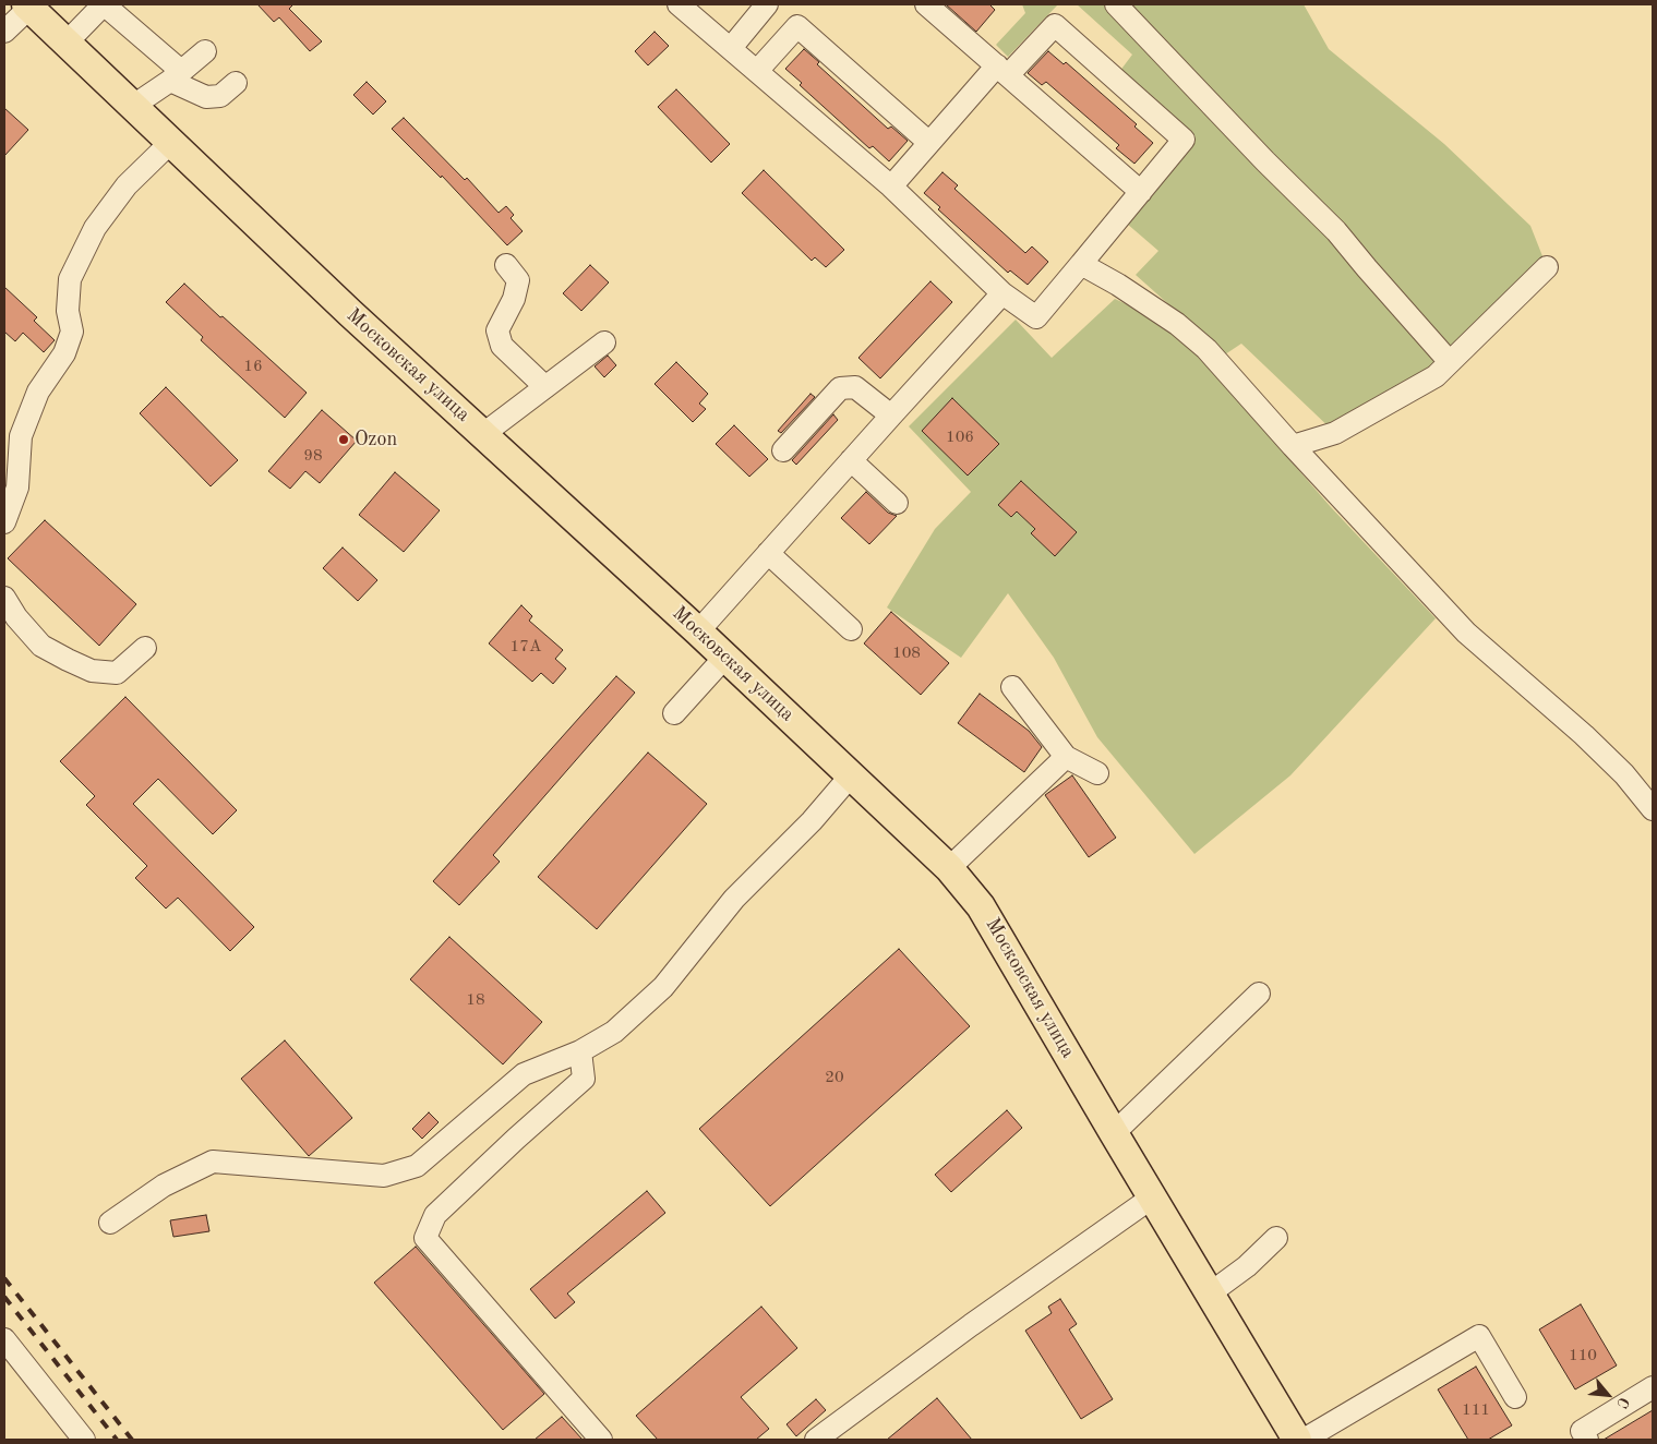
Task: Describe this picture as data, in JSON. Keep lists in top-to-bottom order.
{
  "streets": {
    "main road": ["Московская улица"]
  },
  "places": ["Ozon"],
  "house_numbers": [
    "16",
    "106",
    "98",
    "17А",
    "108",
    "18",
    "20",
    "110",
    "111"
  ],
  "north": "bottom right"
}
